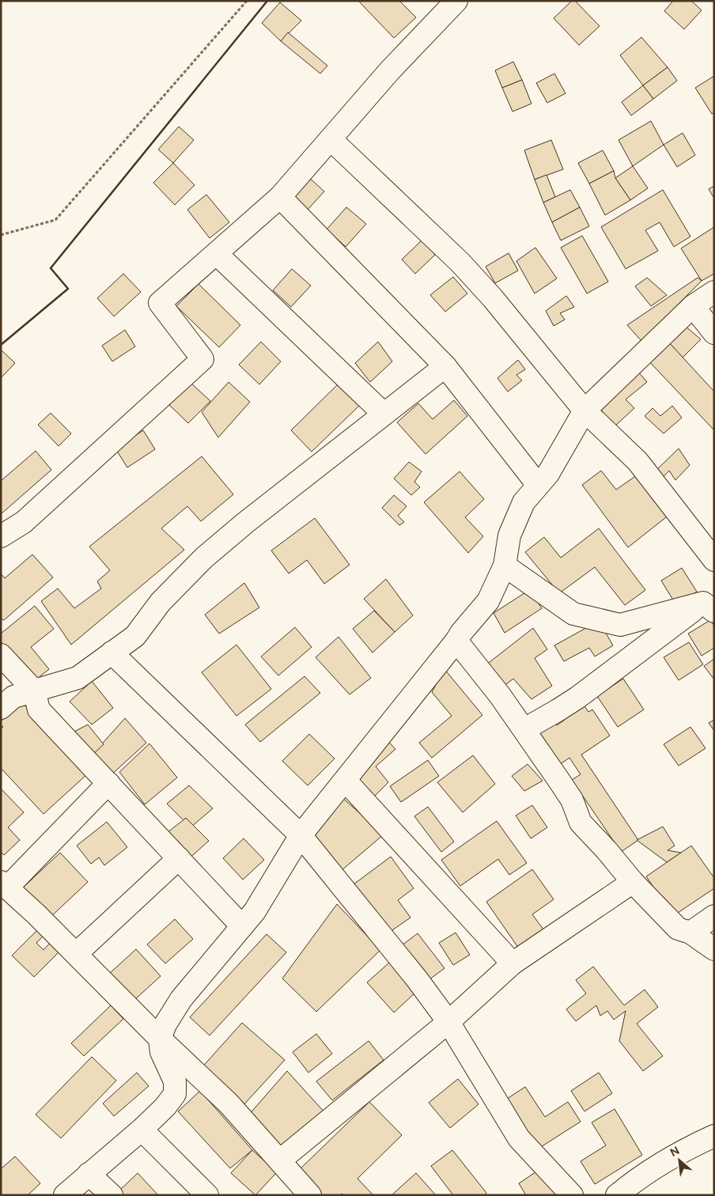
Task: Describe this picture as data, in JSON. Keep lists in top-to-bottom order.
{
  "north": "top left"
}
